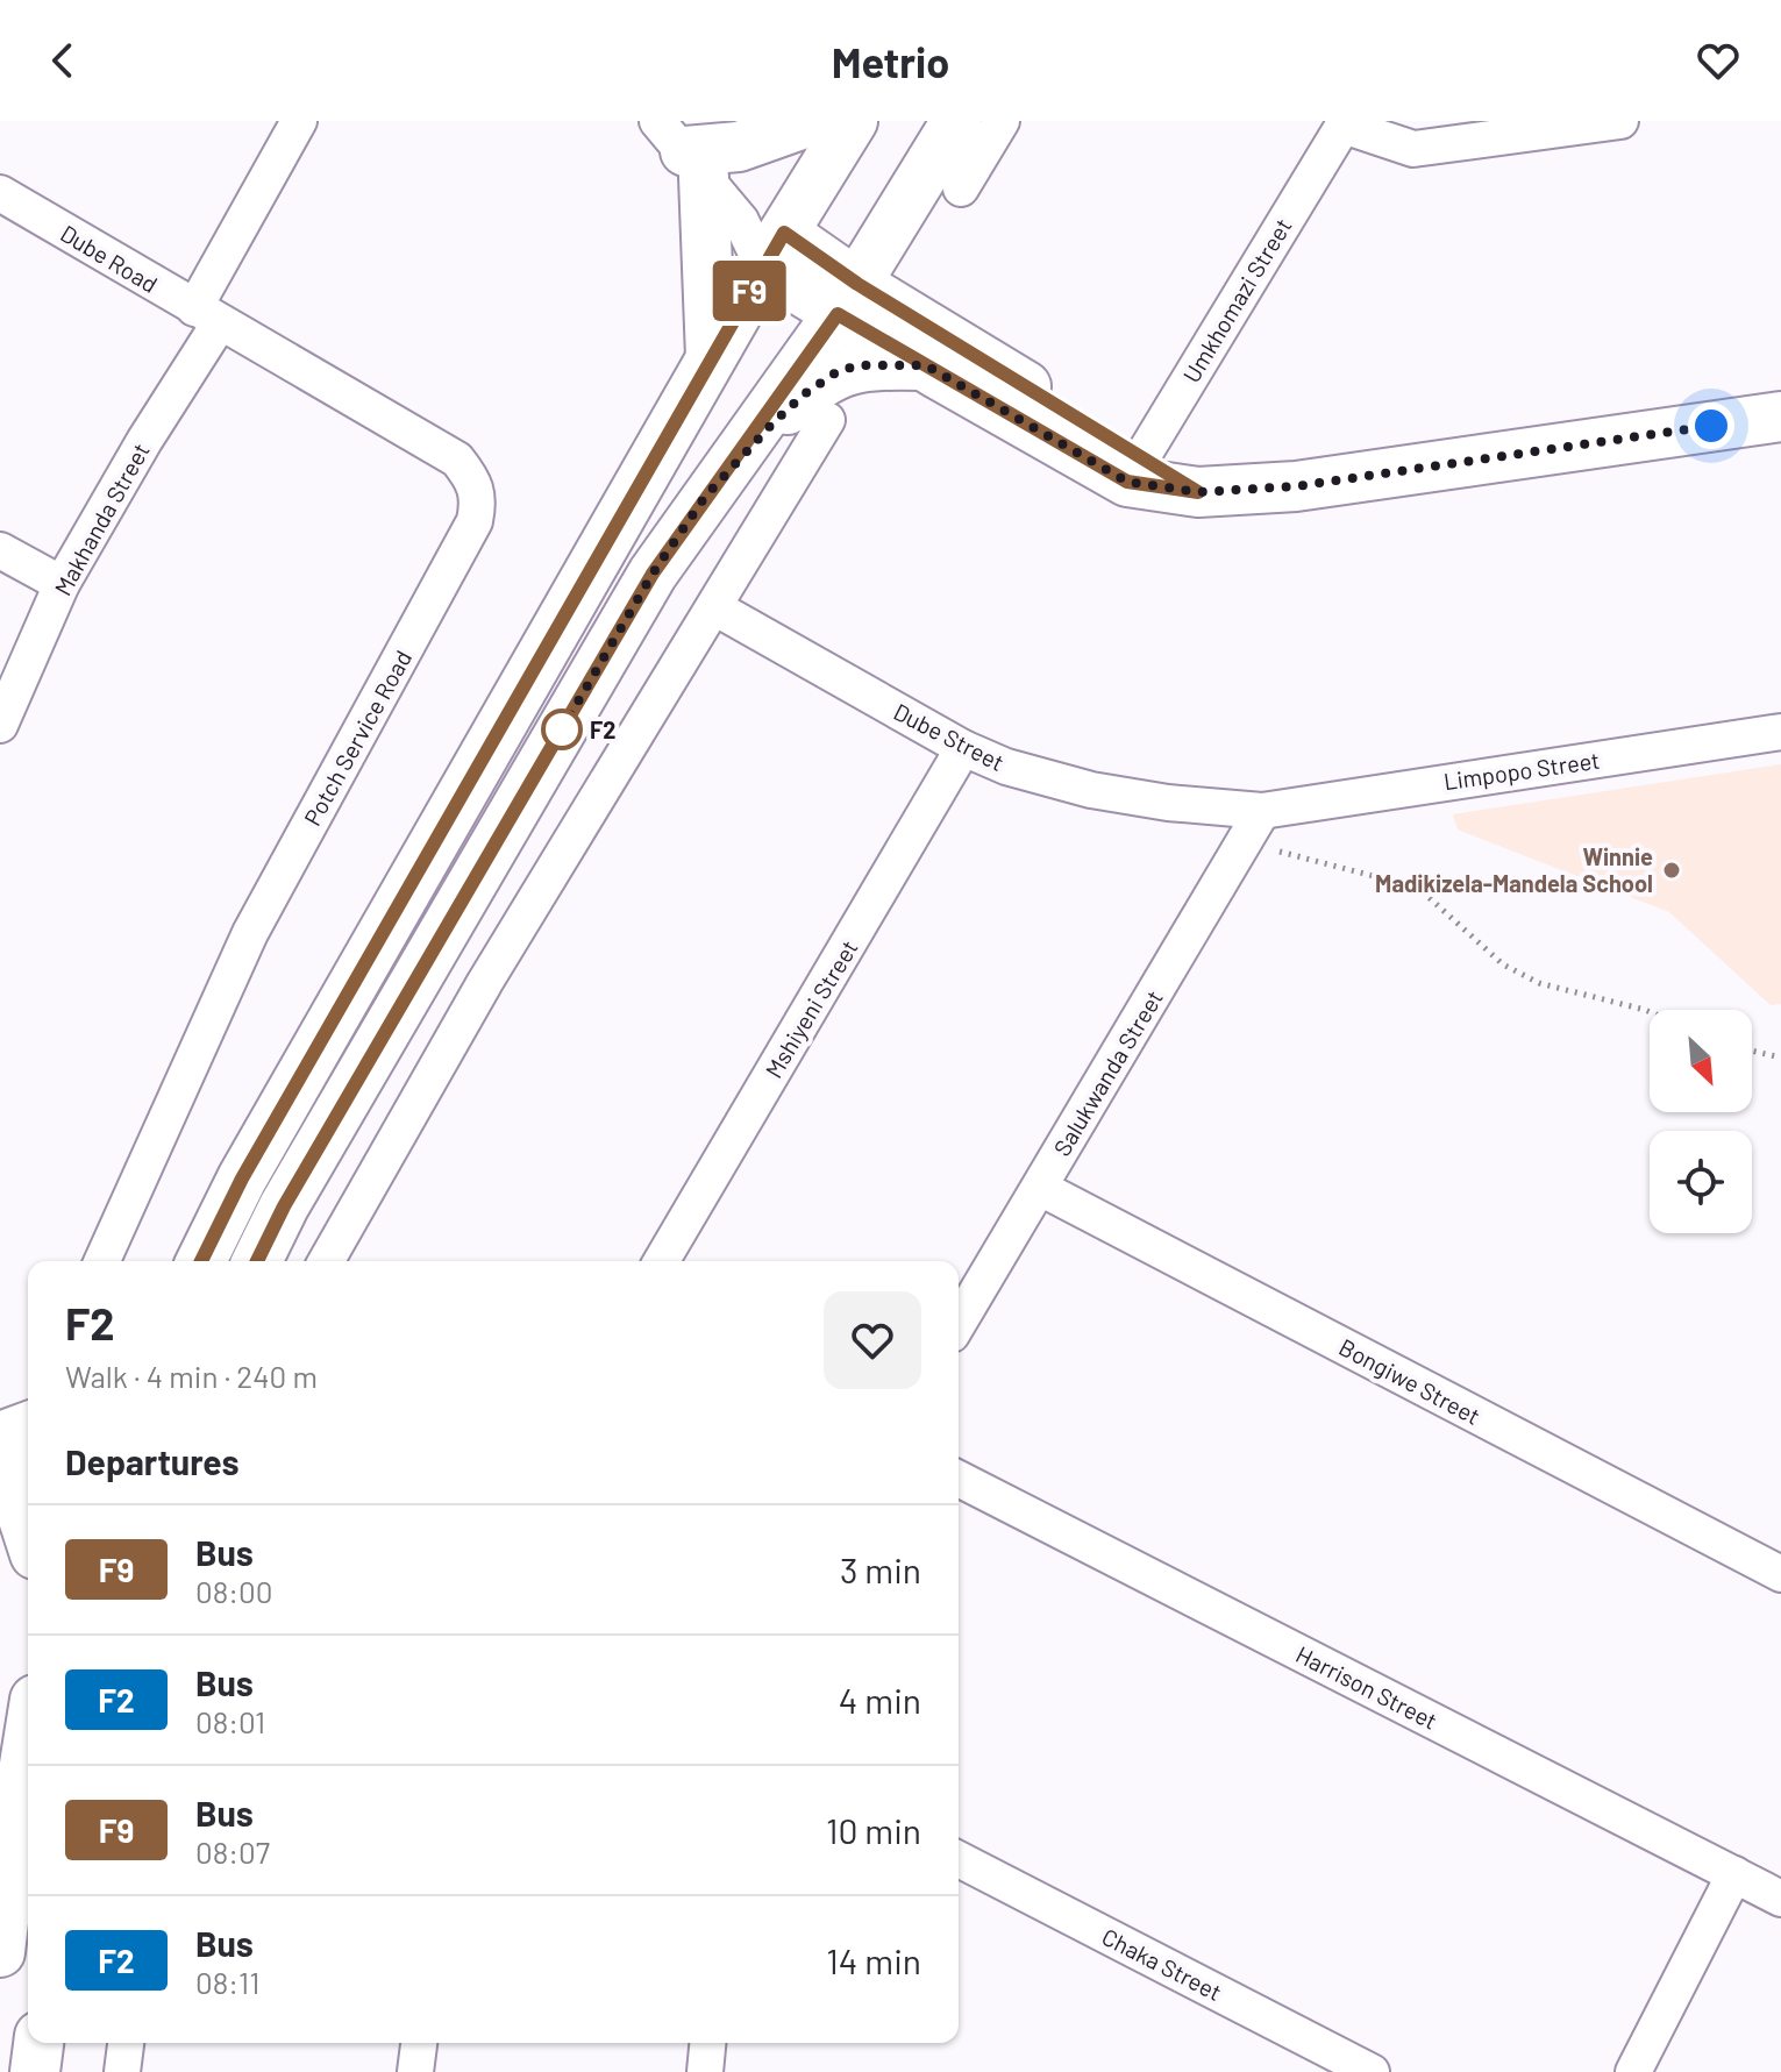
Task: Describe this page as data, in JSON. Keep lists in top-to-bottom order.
{
  "streets": {
    "street": [
      "Dube Road",
      "Umkhomazi Street",
      "Makhanda Street",
      "Dube Street",
      "Potch Service Road",
      "Limpopo Street",
      "Mshiyeni Street",
      "Salukwanda Street",
      "Bongiwe Street",
      "Harrison Street",
      "Chaka Street"
    ]
  },
  "crossings": [
    ["Dube Road", "Makhanda Street"],
    ["Dube Road", "Potch Service Road"],
    ["Makhanda Street", "Potch Service Road"],
    ["Dube Street", "Limpopo Street"],
    ["Dube Street", "Mshiyeni Street"],
    ["Dube Street", "Salukwanda Street"],
    ["Limpopo Street", "Salukwanda Street"],
    ["Salukwanda Street", "Bongiwe Street"]
  ],
  "places": ["F2", "Winnie Madikizela-Mandela School"],
  "lines": ["bus line F9"],
  "north": "bottom right",
  "page": {
    "header": "Metrio",
    "on_map": "F9",
    "heading": [
      ["F2", "Walk · 4 min · 240 m"],
      "Departures"
    ],
    "list": [
      {
        "mark": "F9",
        "name": "Bus",
        "note": "08:00",
        "value": "3 min"
      },
      {
        "mark": "F2",
        "name": "Bus",
        "note": "08:01",
        "value": "4 min"
      },
      {
        "mark": "F9",
        "name": "Bus",
        "note": "08:07",
        "value": "10 min"
      },
      {
        "mark": "F2",
        "name": "Bus",
        "note": "08:11",
        "value": "14 min"
      }
    ]
  }
}
